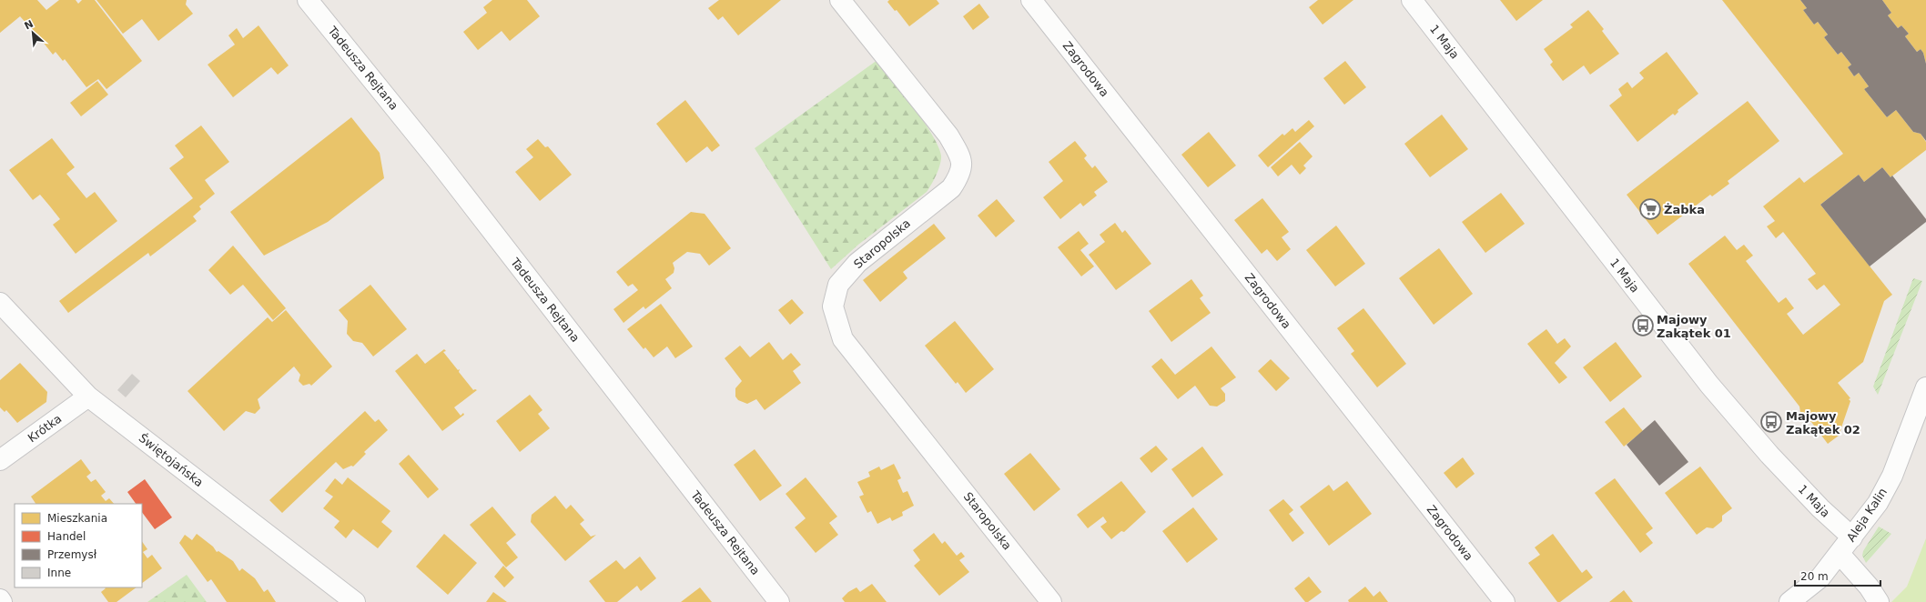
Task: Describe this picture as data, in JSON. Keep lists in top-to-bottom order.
{
  "streets": {
    "street": [
      "1 Maja",
      "Tadeusza Rejtana",
      "Zagrodowa",
      "Staropolska",
      "Krótka",
      "Świętojańska",
      "Aleja Kalin"
    ]
  },
  "crossings": [
    ["1 Maja", "Aleja Kalin"],
    ["Krótka", "Świętojańska"]
  ],
  "places": {
    "supermarket": ["Żabka"],
    "bus stop": ["Majowy Zakątek 01", "Majowy Zakątek 02"]
  },
  "legend": [
    "Mieszkania",
    "Handel",
    "Przemysł",
    "Inne"
  ],
  "scale_bar": "20 m",
  "north": "top left"
}
